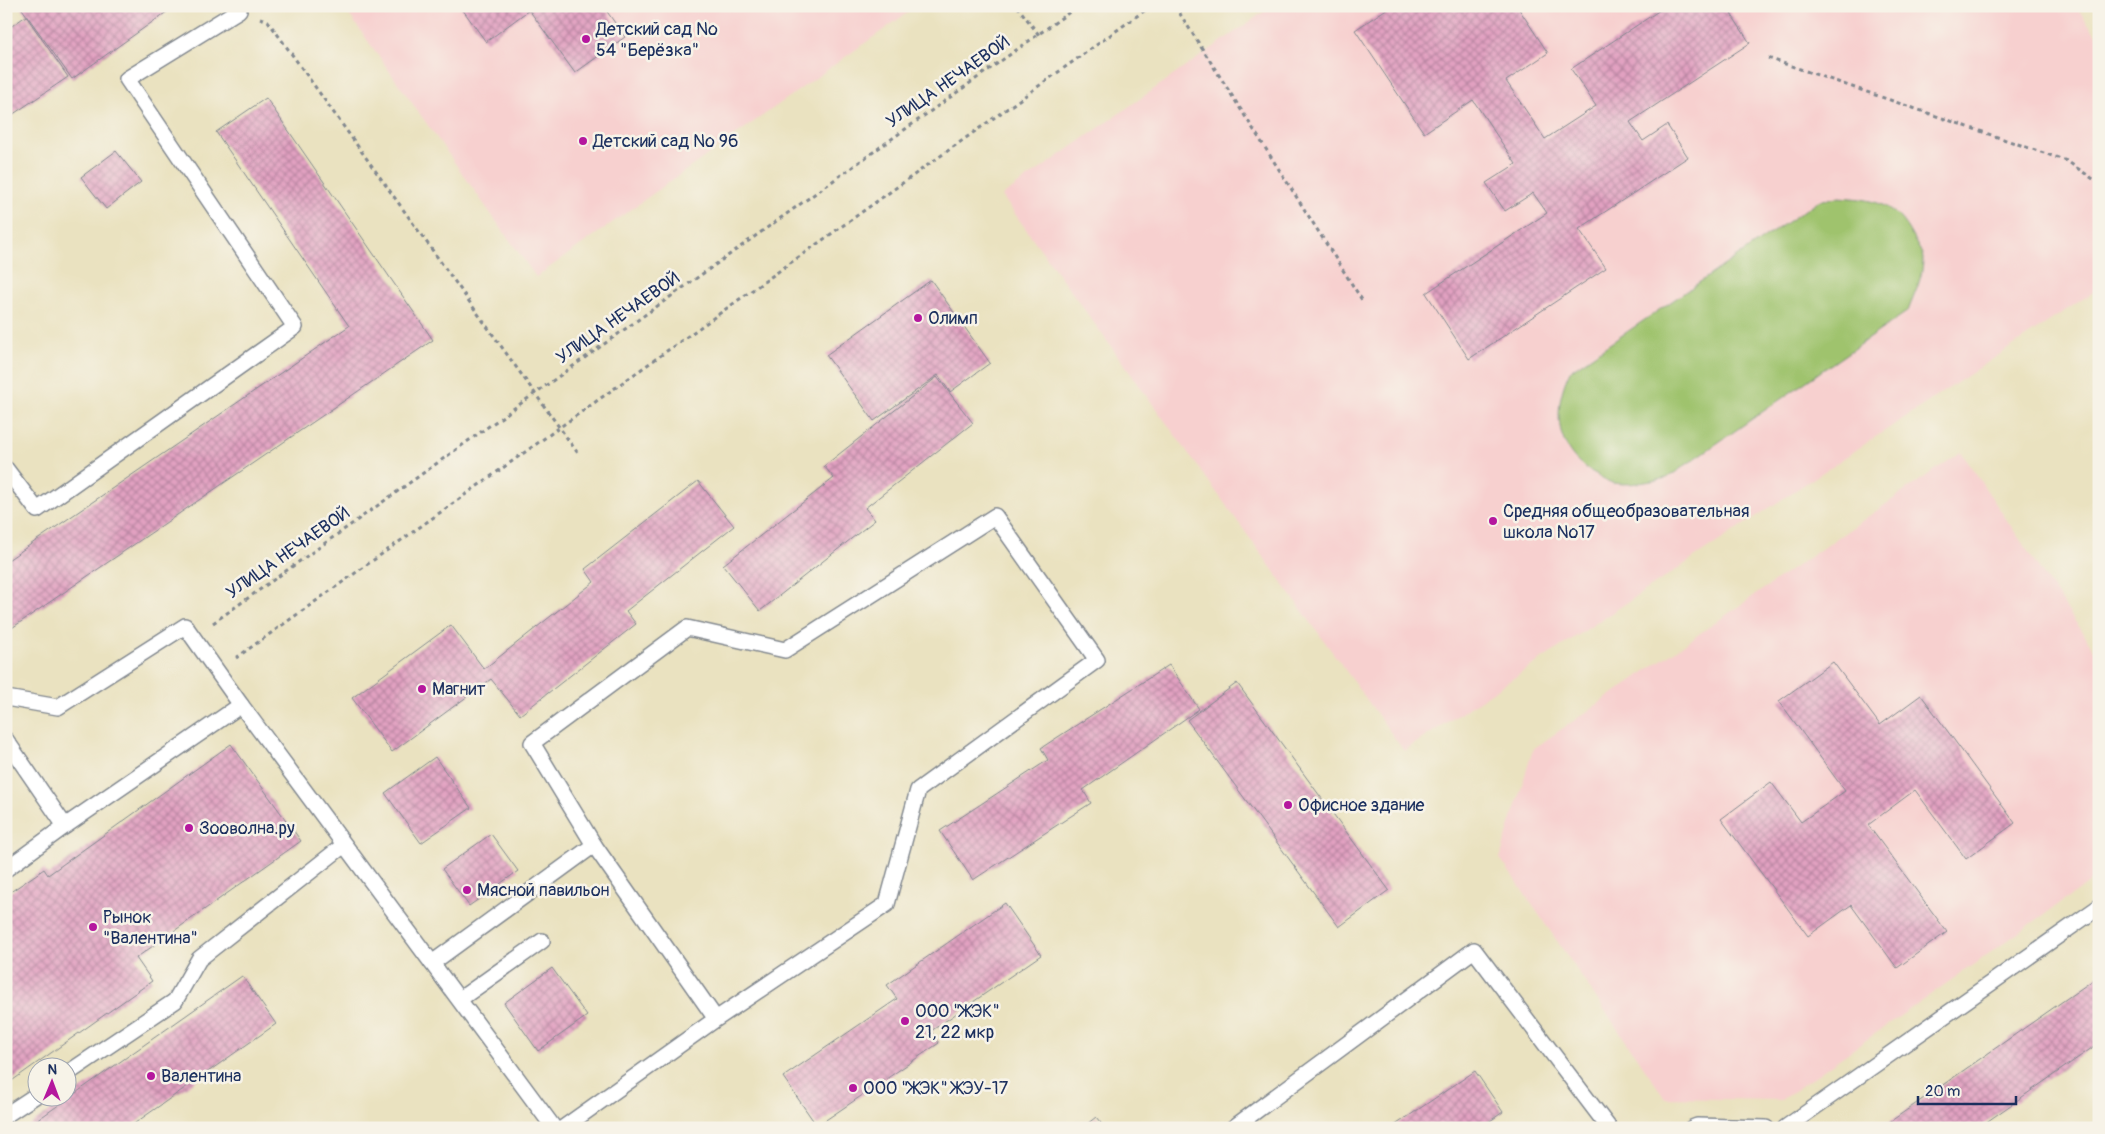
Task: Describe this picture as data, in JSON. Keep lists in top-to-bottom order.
{
  "streets": {
    "path": ["УЛИЦА НЕЧАЕВОЙ"]
  },
  "places": [
    "Детский сад № 54 \"Берёзка\"",
    "Детский сад № 96",
    "Олимп",
    "Средняя общеобразовательная школа №17",
    "Магнит",
    "Офисное здание",
    "Зооволна.ру",
    "Мясной павильон",
    "Рынок \"Валентина\"",
    "ООО \"ЖЭК\" 21, 22 мкр",
    "Валентина",
    "ООО \"ЖЭК\" ЖЭУ-17"
  ],
  "scale_bar": "20 m",
  "north": "top"
}
